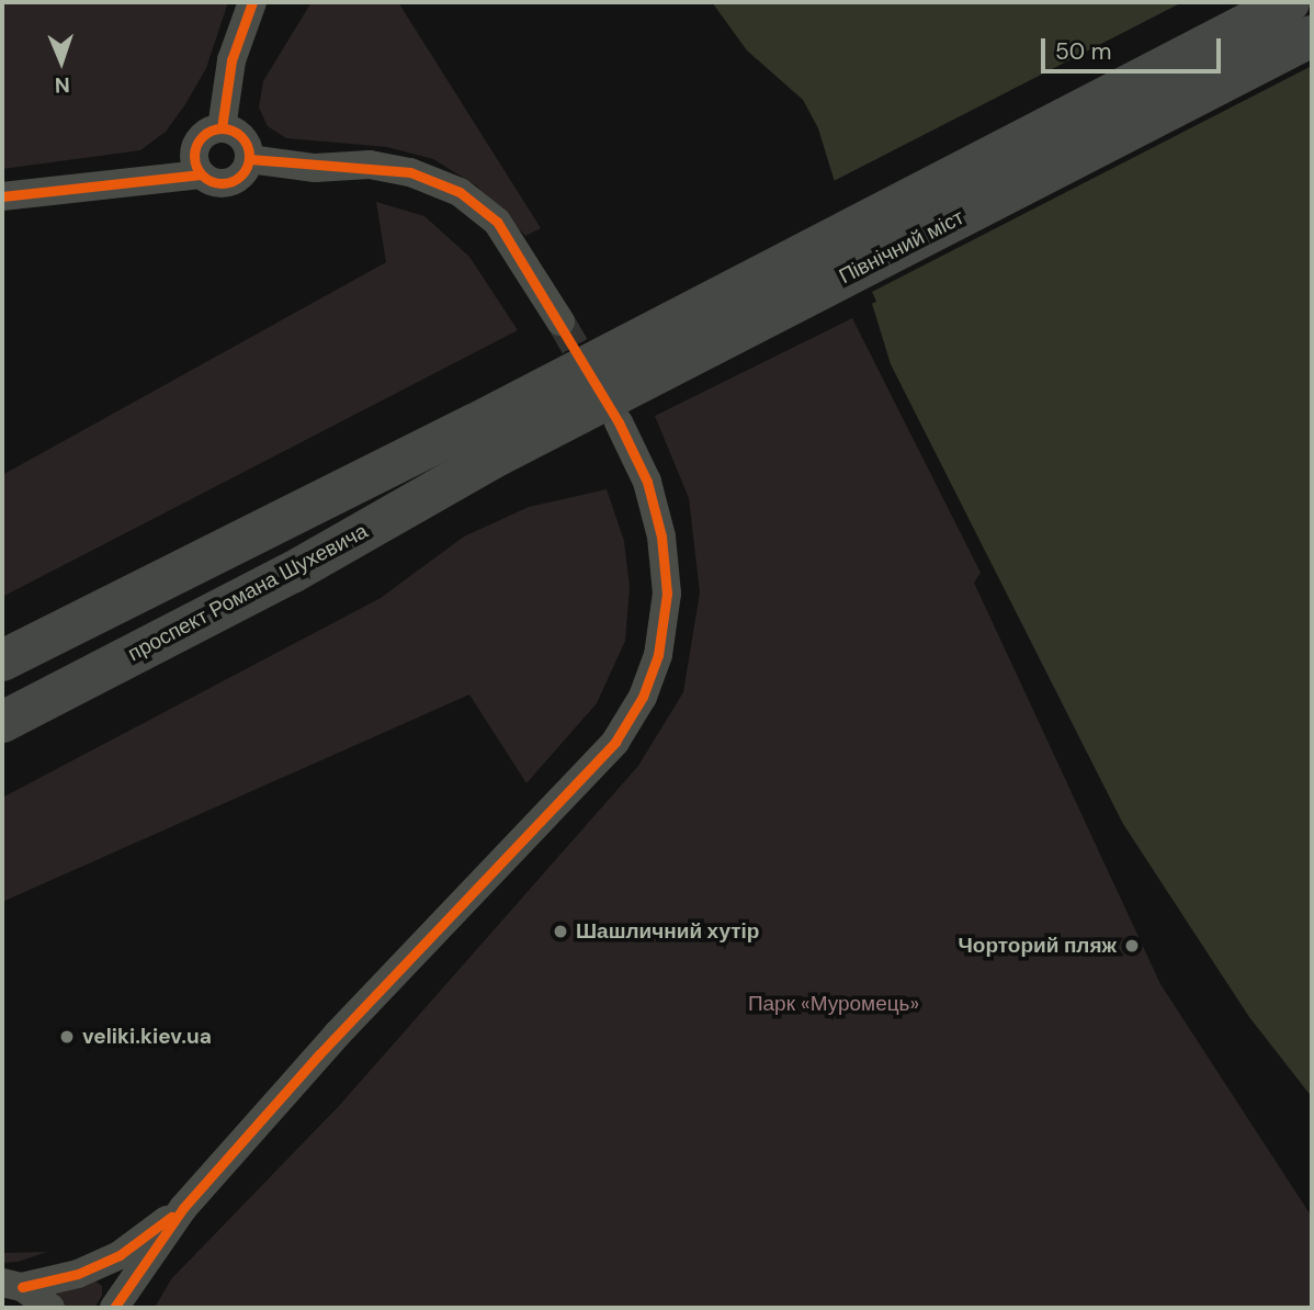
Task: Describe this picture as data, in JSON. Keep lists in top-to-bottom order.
{
  "streets": {
    "main road": ["Північний міст", "проспект Романа Шухевича"]
  },
  "crossings": [
    ["Північний міст", "проспект Романа Шухевича"]
  ],
  "parks": ["Парк «Муромець»"],
  "places": ["Шашличний хутір", "Чорторий пляж", "veliki.kiev.ua"],
  "scale_bar": "50 m",
  "north": "bottom"
}
